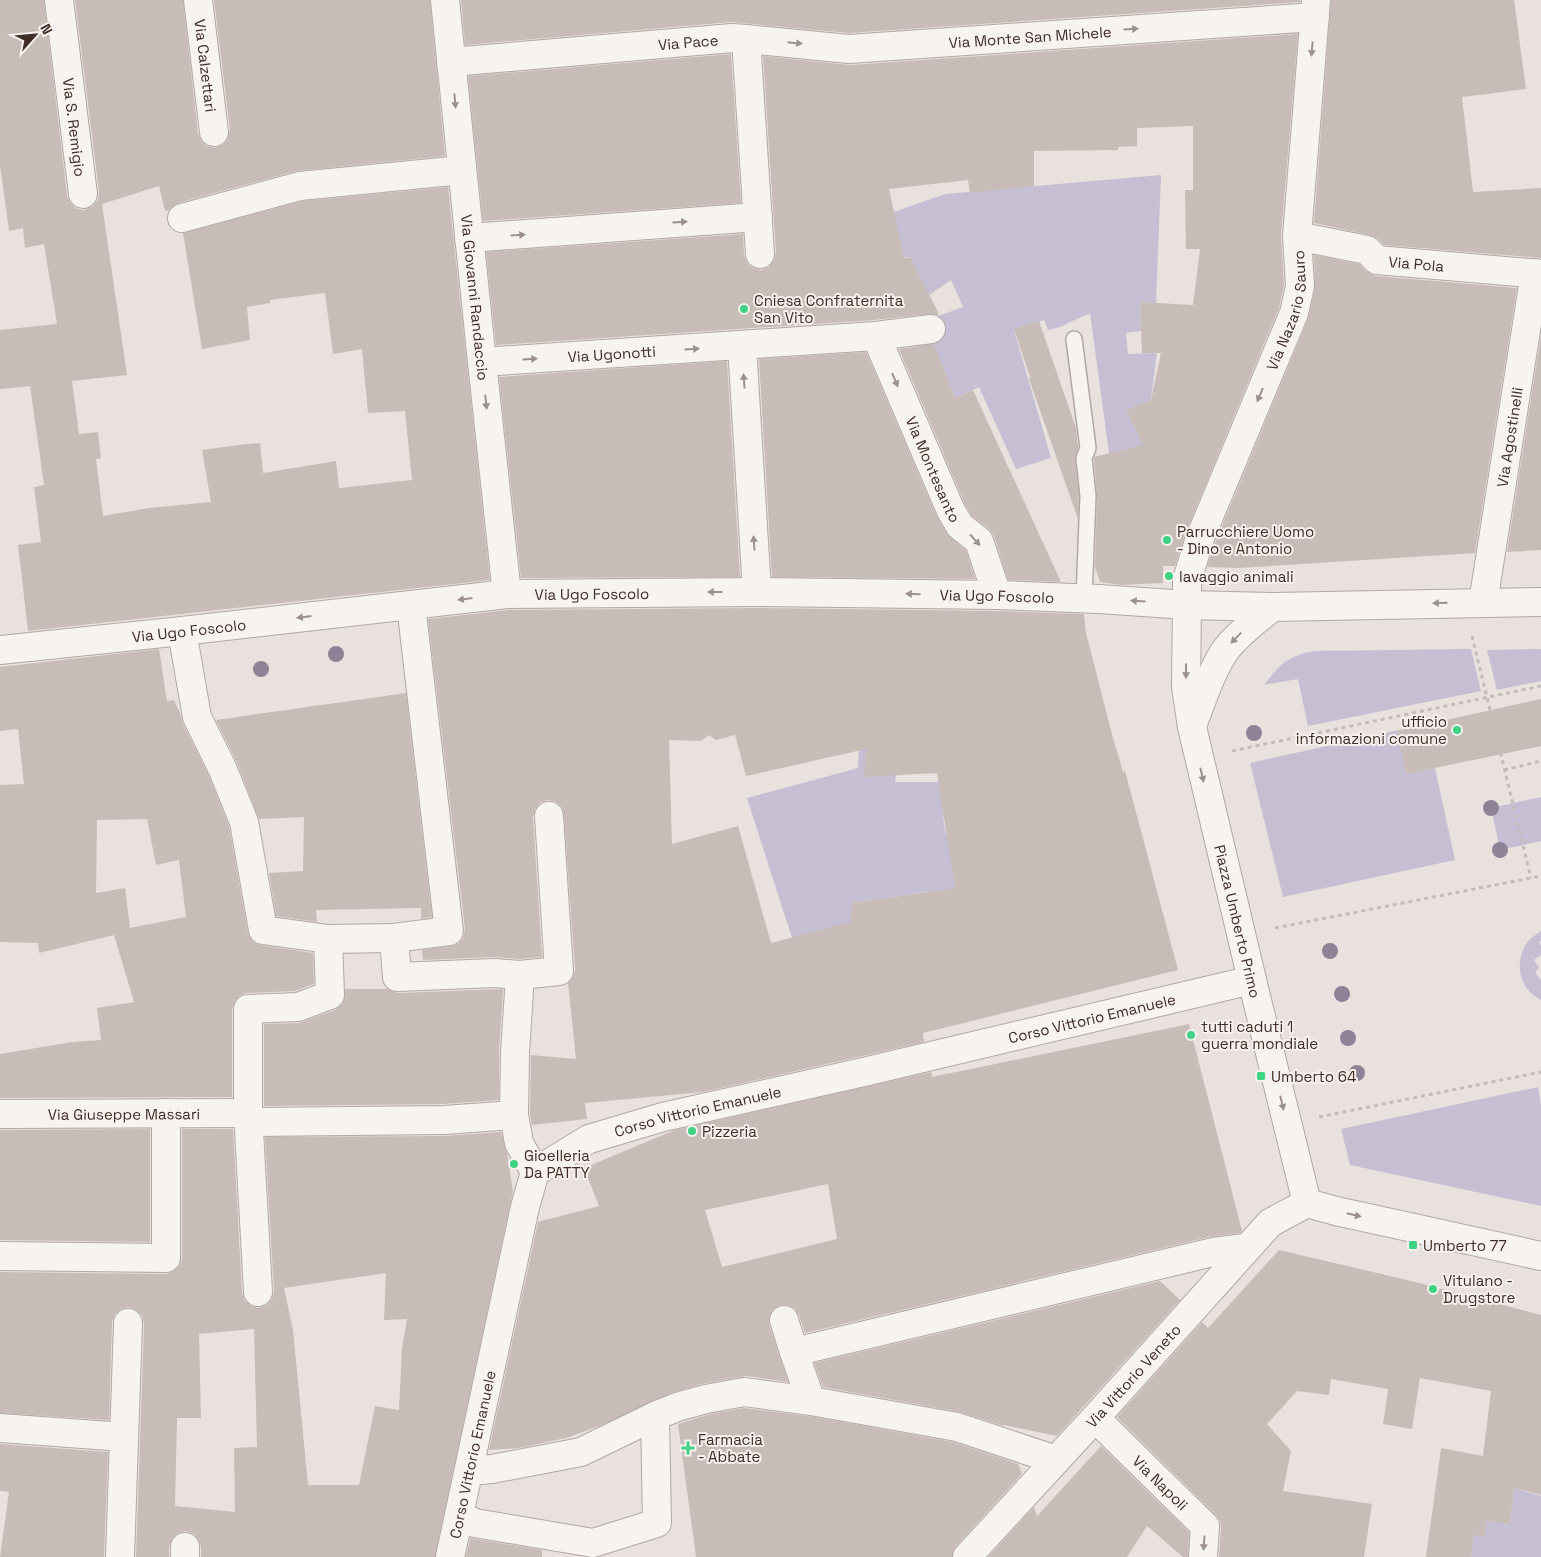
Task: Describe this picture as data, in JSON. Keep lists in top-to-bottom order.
{
  "streets": {
    "street": [
      "Via Monte San Michele",
      "Via Pace",
      "Via Calzettari",
      "Via S. Remigio",
      "Via Pola",
      "Via Giovanni Randaccio",
      "Via Nazario Sauro",
      "Via Ugonotti",
      "Via Agostinelli",
      "Via Montesanto",
      "Via Ugo Foscolo",
      "Piazza Umberto Primo",
      "Corso Vittorio Emanuele",
      "Via Giuseppe Massari",
      "Via Vittorio Veneto",
      "Via Napoli"
    ]
  },
  "crossings": [
    ["Via Monte San Michele", "Via Pace"],
    ["Via Monte San Michele", "Via Nazario Sauro"],
    ["Via Pace", "Via Giovanni Randaccio"],
    ["Via Pola", "Via Nazario Sauro"],
    ["Via Pola", "Via Agostinelli"],
    ["Via Giovanni Randaccio", "Via Ugonotti"],
    ["Via Giovanni Randaccio", "Via Ugo Foscolo"],
    ["Via Nazario Sauro", "Via Ugo Foscolo"],
    ["Via Nazario Sauro", "Piazza Umberto Primo"],
    ["Via Ugonotti", "Via Montesanto"],
    ["Via Montesanto", "Via Ugo Foscolo"],
    ["Via Ugo Foscolo", "Piazza Umberto Primo"],
    ["Piazza Umberto Primo", "Corso Vittorio Emanuele"],
    ["Piazza Umberto Primo", "Via Vittorio Veneto"],
    ["Via Vittorio Veneto", "Via Napoli"]
  ],
  "one_way": [
    "Via Monte San Michele",
    "Via Giovanni Randaccio",
    "Via Nazario Sauro",
    "Via Ugo Foscolo",
    "Piazza Umberto Primo",
    "Via Napoli"
  ],
  "places": {
    "other": [
      "Cniesa Confraternita San Vito",
      "Parrucchiere Uomo - Dino e Antonio",
      "lavaggio animali",
      "ufficio informazioni comune",
      "tutti caduti 1 guerra mondiale",
      "Pizzeria",
      "Gioelleria Da PATTY",
      "Vitulano - Drugstore"
    ],
    "transit": ["Umberto 64", "Umberto 77"],
    "health": ["Farmacia - Abbate"]
  },
  "north": "top right"
}
